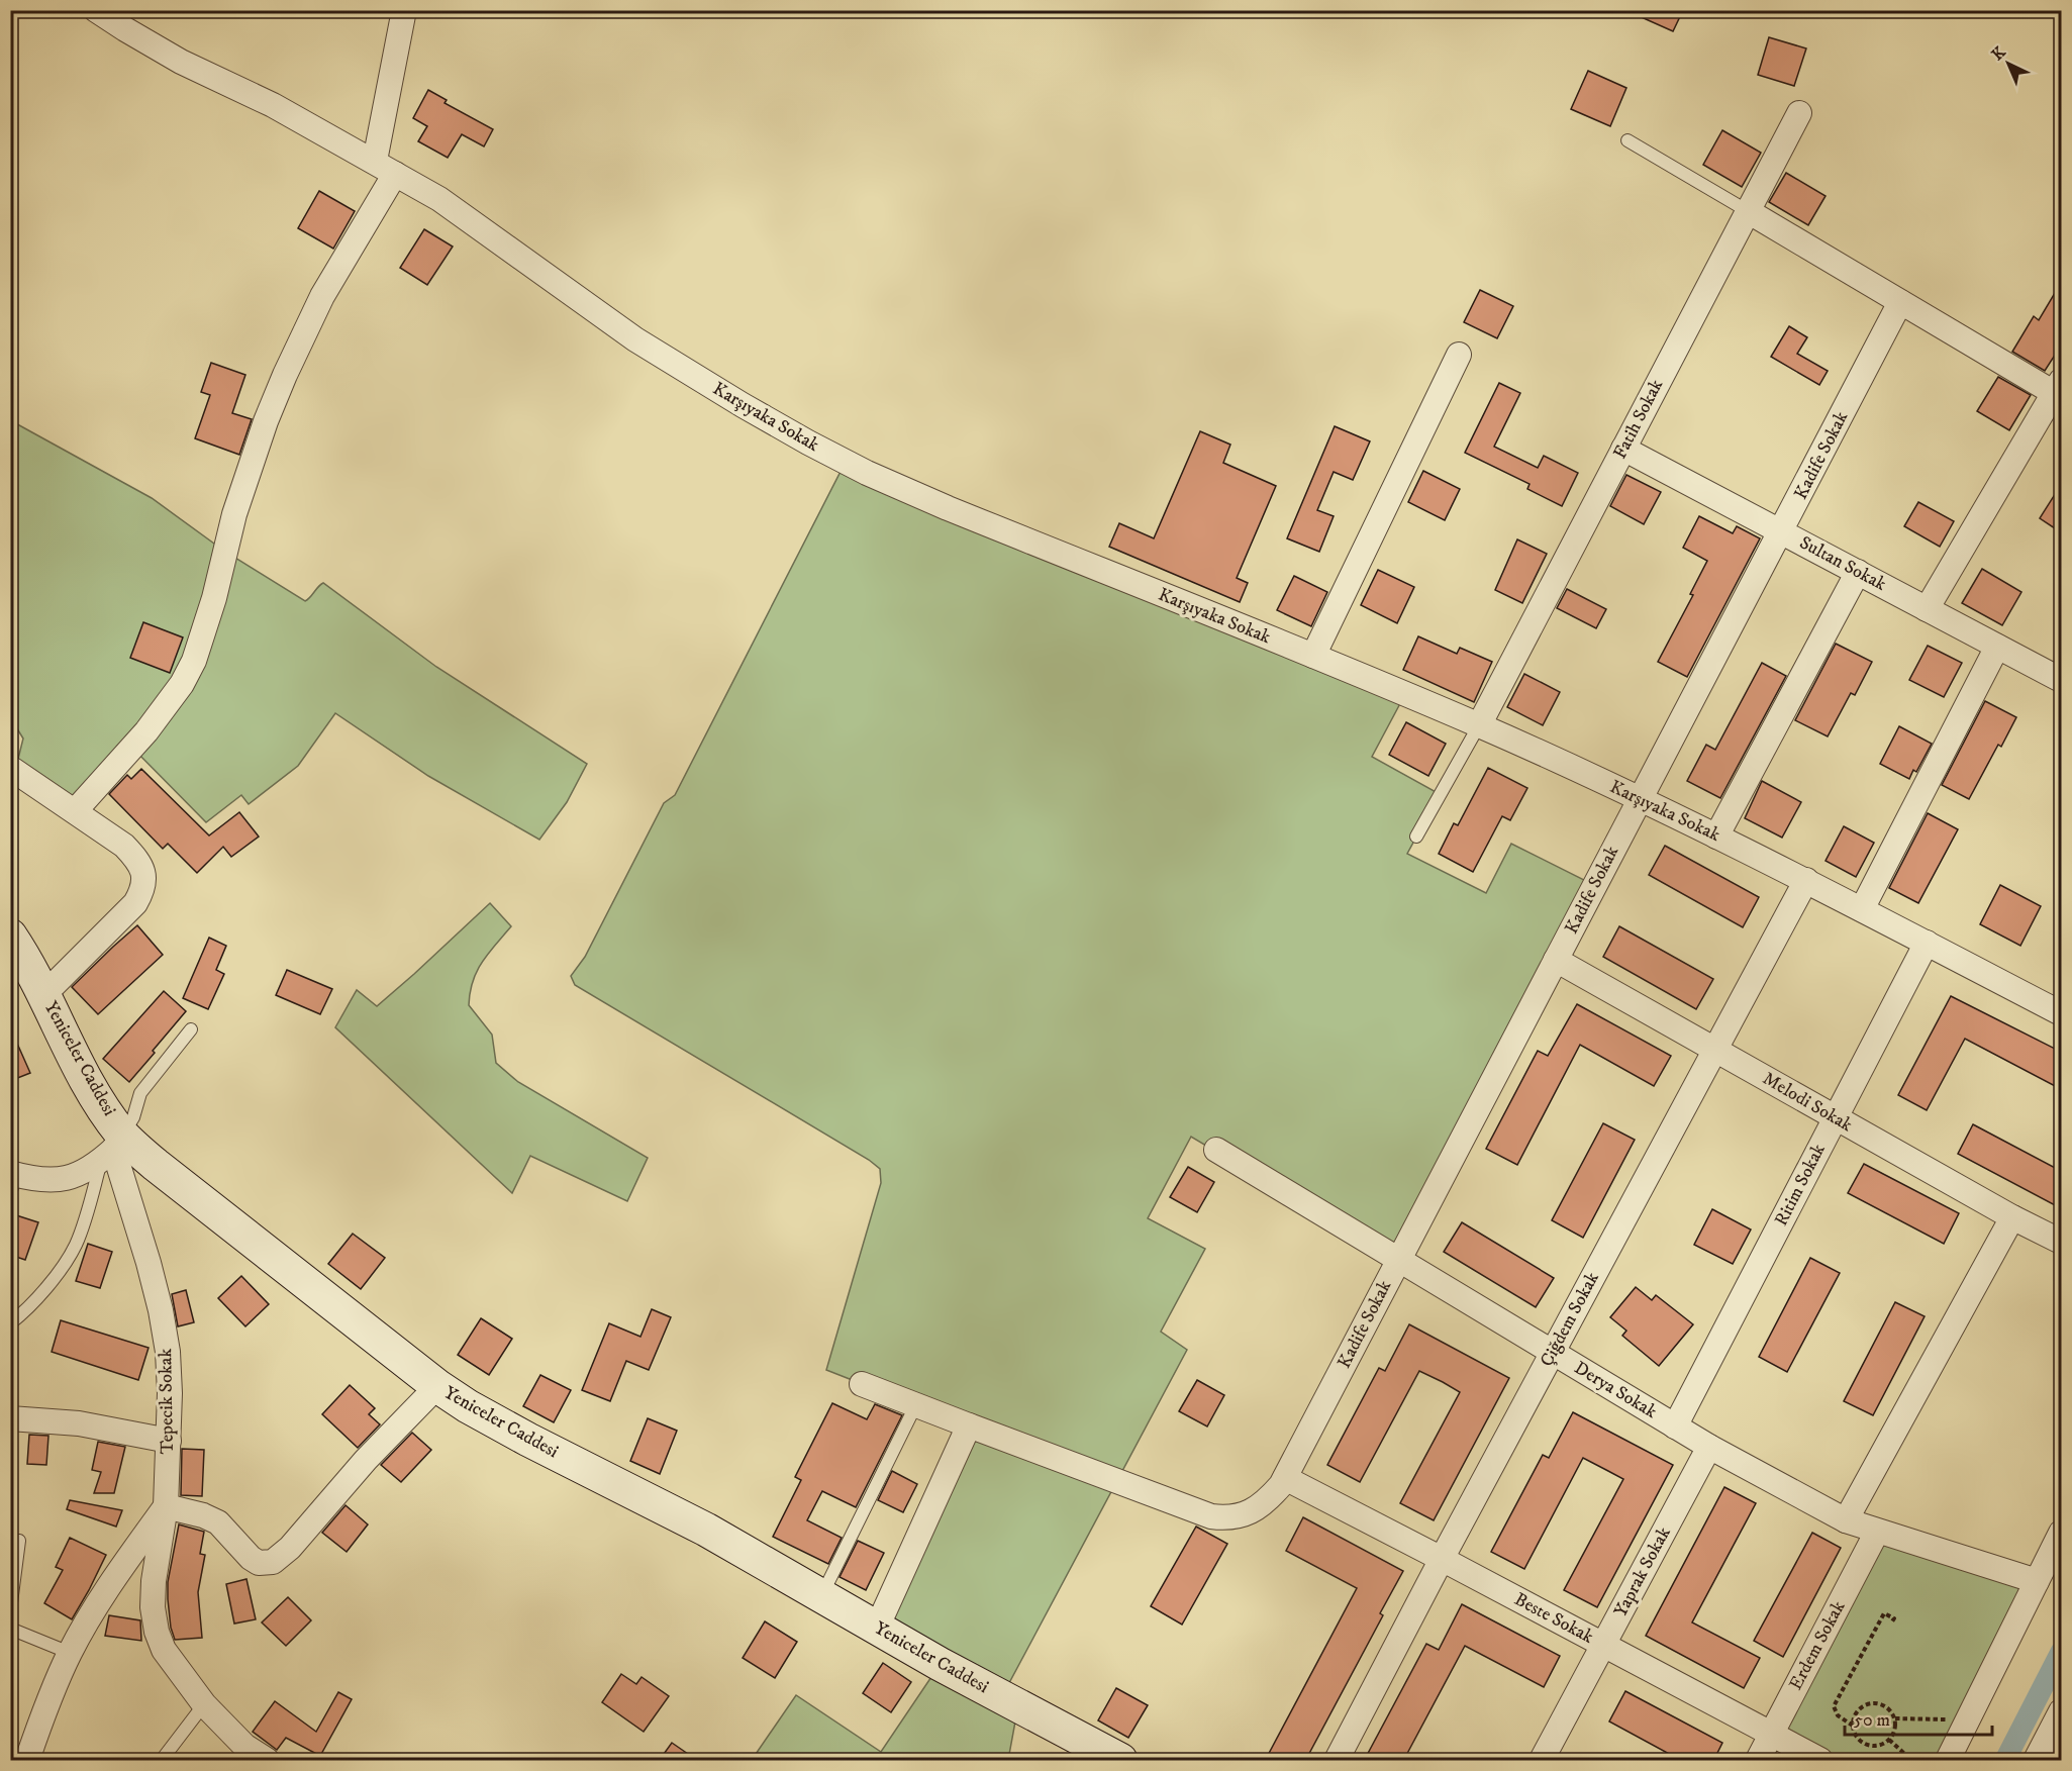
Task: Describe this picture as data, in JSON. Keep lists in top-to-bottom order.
{
  "streets": {
    "street": [
      "Karşıyaka Sokak",
      "Fatih Sokak",
      "Kadife Sokak",
      "Sultan Sokak",
      "Yeniceler Caddesi",
      "Melodi Sokak",
      "Ritim Sokak",
      "Çiğdem Sokak",
      "Derya Sokak",
      "Tepecik Sokak",
      "Yaprak Sokak",
      "Beste Sokak",
      "Erdem Sokak"
    ]
  },
  "crossings": [
    ["Karşıyaka Sokak", "Fatih Sokak"],
    ["Karşıyaka Sokak", "Kadife Sokak"],
    ["Karşıyaka Sokak", "Ritim Sokak"],
    ["Karşıyaka Sokak", "Çiğdem Sokak"],
    ["Fatih Sokak", "Sultan Sokak"],
    ["Kadife Sokak", "Sultan Sokak"],
    ["Kadife Sokak", "Melodi Sokak"],
    ["Kadife Sokak", "Derya Sokak"],
    ["Kadife Sokak", "Beste Sokak"],
    ["Yeniceler Caddesi", "Tepecik Sokak"],
    ["Melodi Sokak", "Ritim Sokak"],
    ["Melodi Sokak", "Çiğdem Sokak"],
    ["Ritim Sokak", "Derya Sokak"],
    ["Çiğdem Sokak", "Derya Sokak"],
    ["Çiğdem Sokak", "Beste Sokak"],
    ["Derya Sokak", "Yaprak Sokak"],
    ["Derya Sokak", "Erdem Sokak"],
    ["Yaprak Sokak", "Beste Sokak"],
    ["Beste Sokak", "Erdem Sokak"]
  ],
  "scale_bar": "50 m",
  "north": "top left"
}
